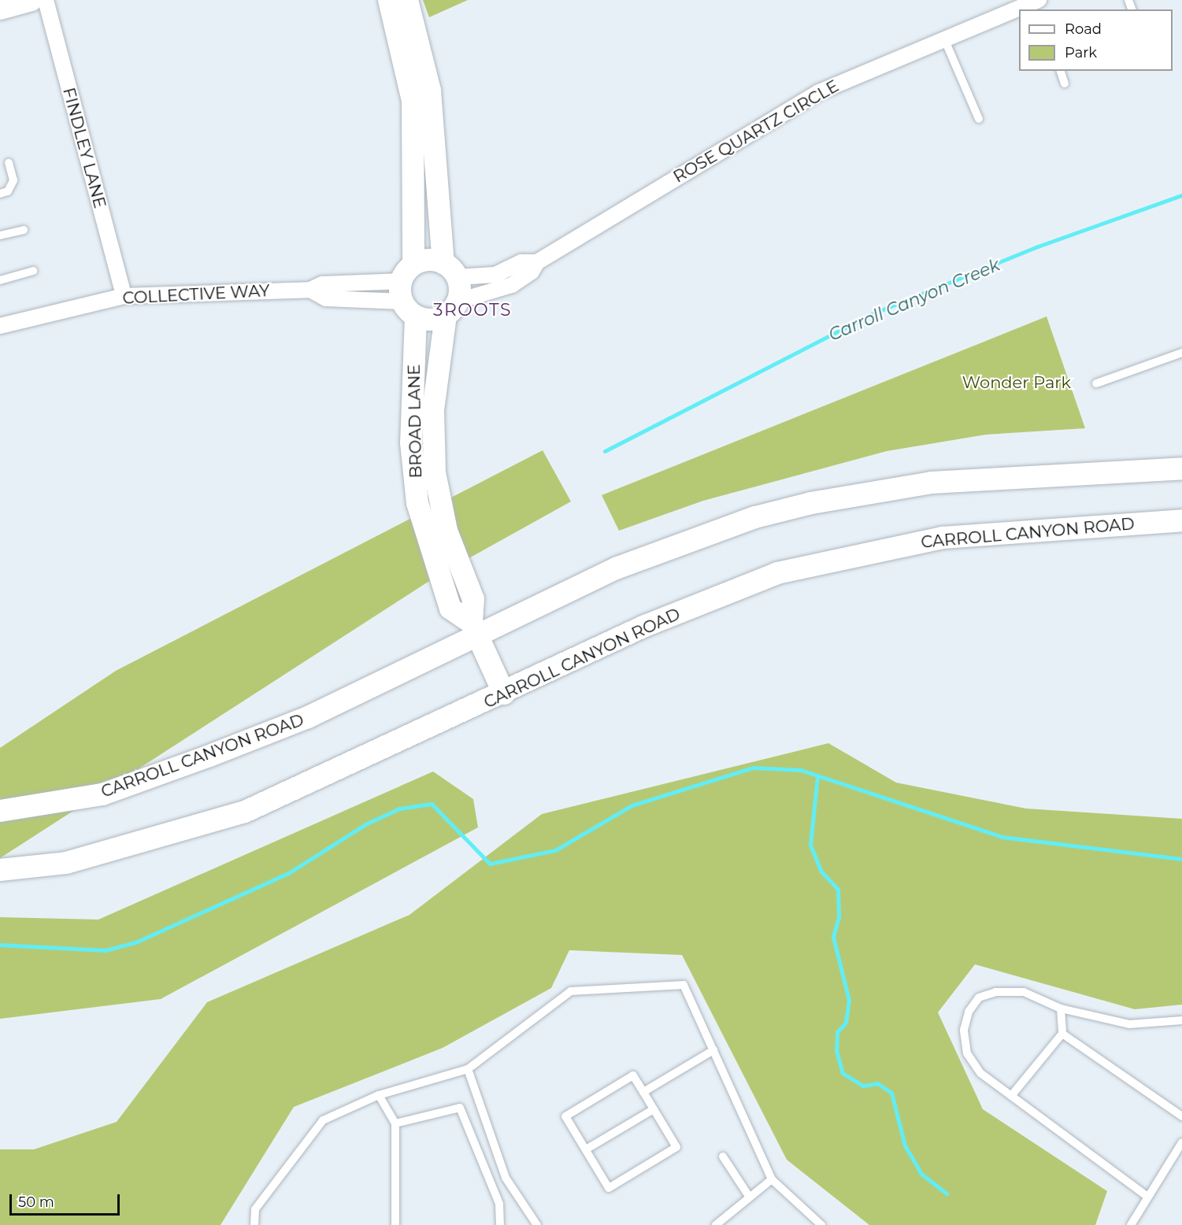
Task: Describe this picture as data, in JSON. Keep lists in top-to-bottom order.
{
  "streets": {
    "main road": ["BROAD LANE", "CARROLL CANYON ROAD"],
    "street": ["ROSE QUARTZ CIRCLE", "FINDLEY LANE", "COLLECTIVE WAY"]
  },
  "crossings": [
    ["ROSE QUARTZ CIRCLE", "BROAD LANE"],
    ["FINDLEY LANE", "COLLECTIVE WAY"],
    ["COLLECTIVE WAY", "BROAD LANE"],
    ["BROAD LANE", "CARROLL CANYON ROAD"]
  ],
  "districts": ["3ROOTS"],
  "water": ["Carroll Canyon Creek"],
  "parks": ["Wonder Park"],
  "legend": ["Road", "Park"],
  "scale_bar": "50 m"
}
